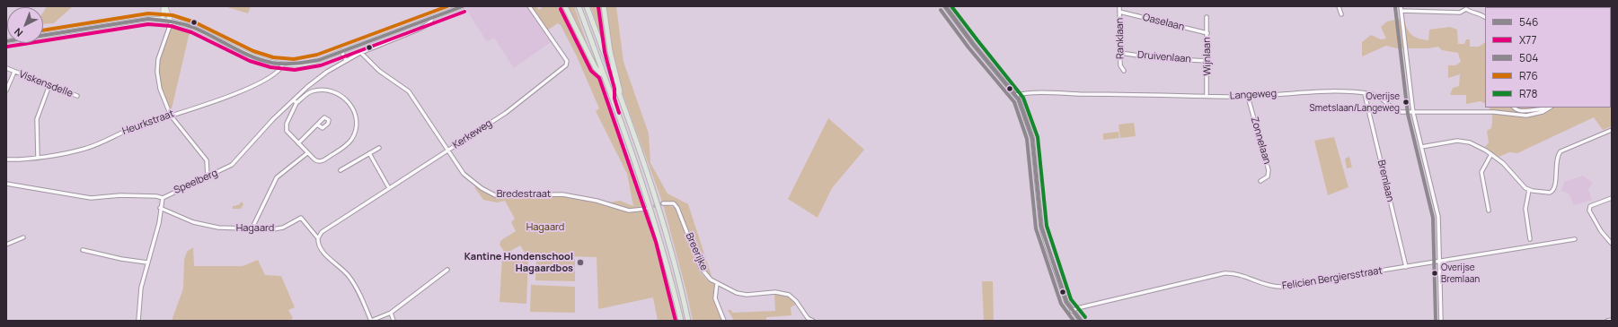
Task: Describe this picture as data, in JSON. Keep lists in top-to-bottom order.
{
  "streets": {
    "street": [
      "Oaselaan",
      "Ranklaan",
      "Wijnlaan",
      "Druivenlaan",
      "Viskensdelle",
      "Langeweg",
      "Heurkstraat",
      "Kerkeweg",
      "Zonnelaan",
      "Bremlaan",
      "Speelberg",
      "Bredestraat",
      "Hagaard",
      "Breerijke",
      "Felicien Bergiersstraat"
    ]
  },
  "crossings": [
    ["Oaselaan", "Ranklaan"],
    ["Oaselaan", "Wijnlaan"],
    ["Ranklaan", "Druivenlaan"],
    ["Wijnlaan", "Druivenlaan"],
    ["Wijnlaan", "Langeweg"],
    ["Langeweg", "Zonnelaan"],
    ["Langeweg", "Bremlaan"],
    ["Kerkeweg", "Bredestraat"],
    ["Kerkeweg", "Hagaard"],
    ["Bremlaan", "Felicien Bergiersstraat"],
    ["Speelberg", "Bredestraat"]
  ],
  "parks": ["Hagaard"],
  "places": ["Overijse Smetslaan/Langeweg", "Kantine Hondenschool Hagaardbos", "Overijse Bremlaan"],
  "lines": [
    "transit line 546",
    "transit line R76",
    "transit line R78",
    "transit line X77",
    "transit line 504"
  ],
  "legend": [
    "546",
    "X77",
    "504",
    "R76",
    "R78"
  ],
  "north": "bottom left"
}
